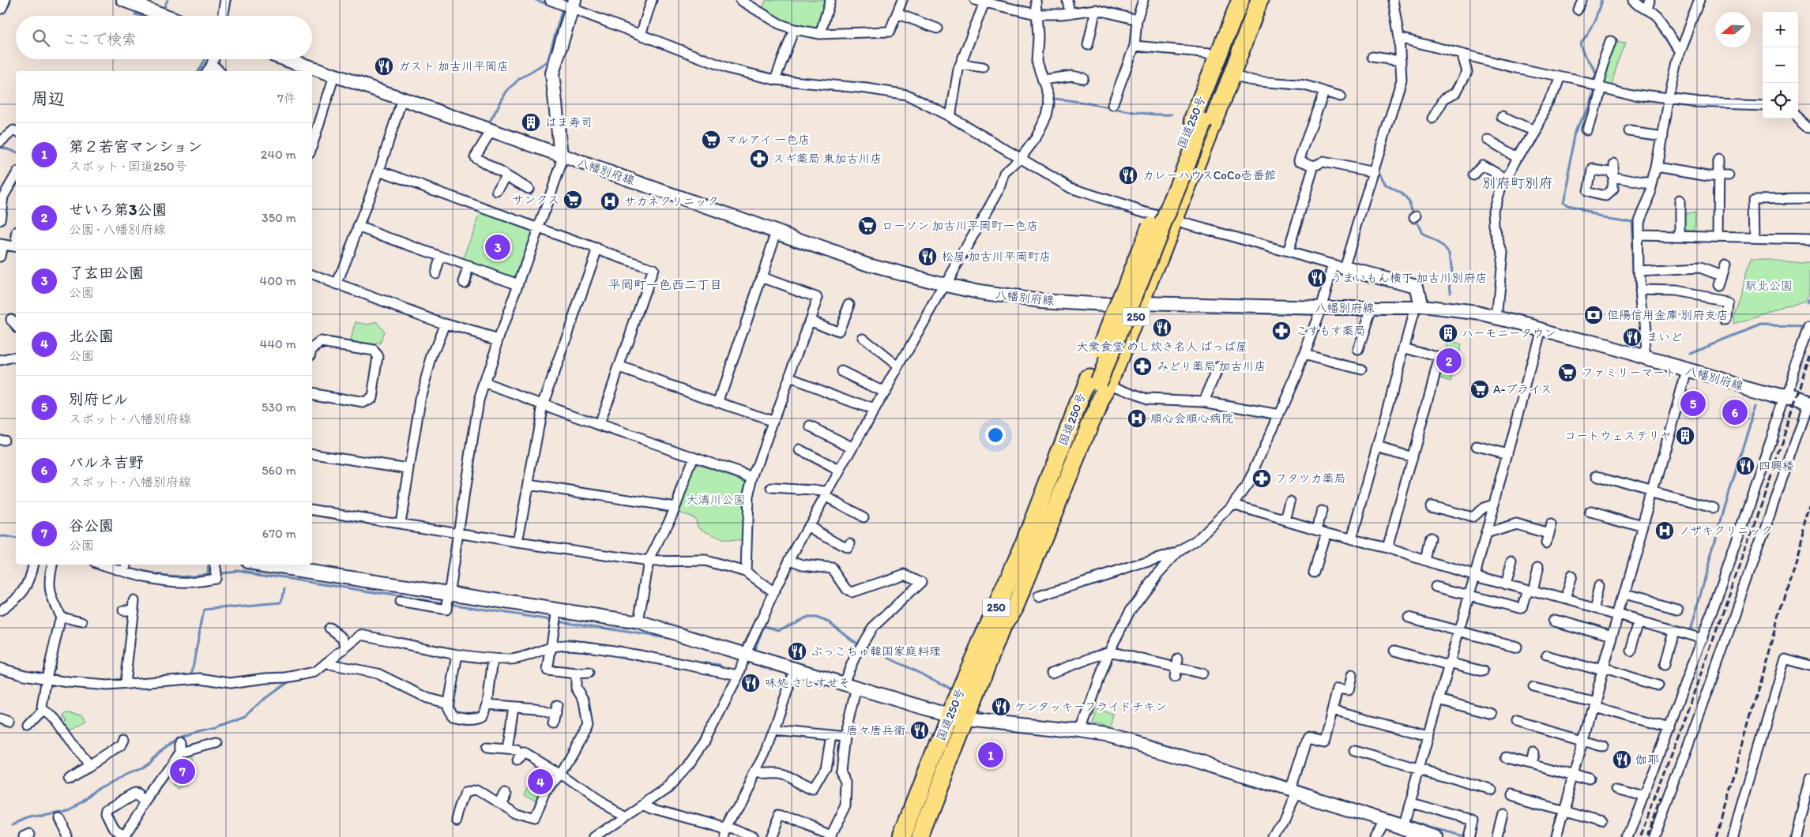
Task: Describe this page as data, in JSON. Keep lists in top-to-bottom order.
{
  "streets": {
    "highway": ["国道250号", "250"],
    "main road": ["八幡別府線"]
  },
  "crossings": [
    ["国道250号", "250"],
    ["八幡別府線", "250"]
  ],
  "districts": ["別府町別府", "平岡町一色西二丁目"],
  "parks": ["駅北公園", "大溝川公園"],
  "places": {
    "restaurant": [
      "ガスト 加古川平岡店",
      "カレーハウスCoCo壱番館",
      "松屋 加古川平岡町店",
      "うまいもん横丁 加古川別府店",
      "大衆食堂 めし炊き名人 ぱっぱ屋",
      "まいど",
      "四興楼",
      "ぷっこちゅ韓国家庭料理",
      "味処 さしすせそ",
      "ケンタッキーフライドチキン",
      "唐々唐兵衛",
      "伽耶"
    ],
    "building": ["はま寿司", "ハーモニータウン", "コートウェステリヤ"],
    "supermarket": [
      "マルアイ 一色店",
      "サンクス",
      "ローソン 加古川平岡町一色店",
      "ファミリーマート",
      "A-プライス"
    ],
    "pharmacy": [
      "スギ薬局 東加古川店",
      "こすもす薬局",
      "みどり薬局 加古川店",
      "フタツカ薬局"
    ],
    "hospital": ["サカネクリニック", "順心会順心病院", "ノザキクリニック"],
    "bank": ["但陽信用金庫 別府支店"]
  },
  "north": "left",
  "page": {
    "map_buttons": ["+", "−"],
    "search": "ここで検索",
    "heading": ["周辺", "7件"],
    "list": [
      {
        "mark": "1",
        "name": "第２若宮マンション",
        "note": "スポット · 国道250号",
        "value": "240 m"
      },
      {
        "mark": "2",
        "name": "せいろ第3公園",
        "note": "公園 · 八幡別府線",
        "value": "350 m"
      },
      {
        "mark": "3",
        "name": "了玄田公園",
        "note": "公園",
        "value": "400 m"
      },
      {
        "mark": "4",
        "name": "北公園",
        "note": "公園",
        "value": "440 m"
      },
      {
        "mark": "5",
        "name": "別府ビル",
        "note": "スポット · 八幡別府線",
        "value": "530 m"
      },
      {
        "mark": "6",
        "name": "パルネ吉野",
        "note": "スポット · 八幡別府線",
        "value": "560 m"
      },
      {
        "mark": "7",
        "name": "谷公園",
        "note": "公園",
        "value": "670 m"
      }
    ],
    "pins": [
      "3",
      "2",
      "5",
      "6",
      "1",
      "7",
      "4"
    ]
  }
}
